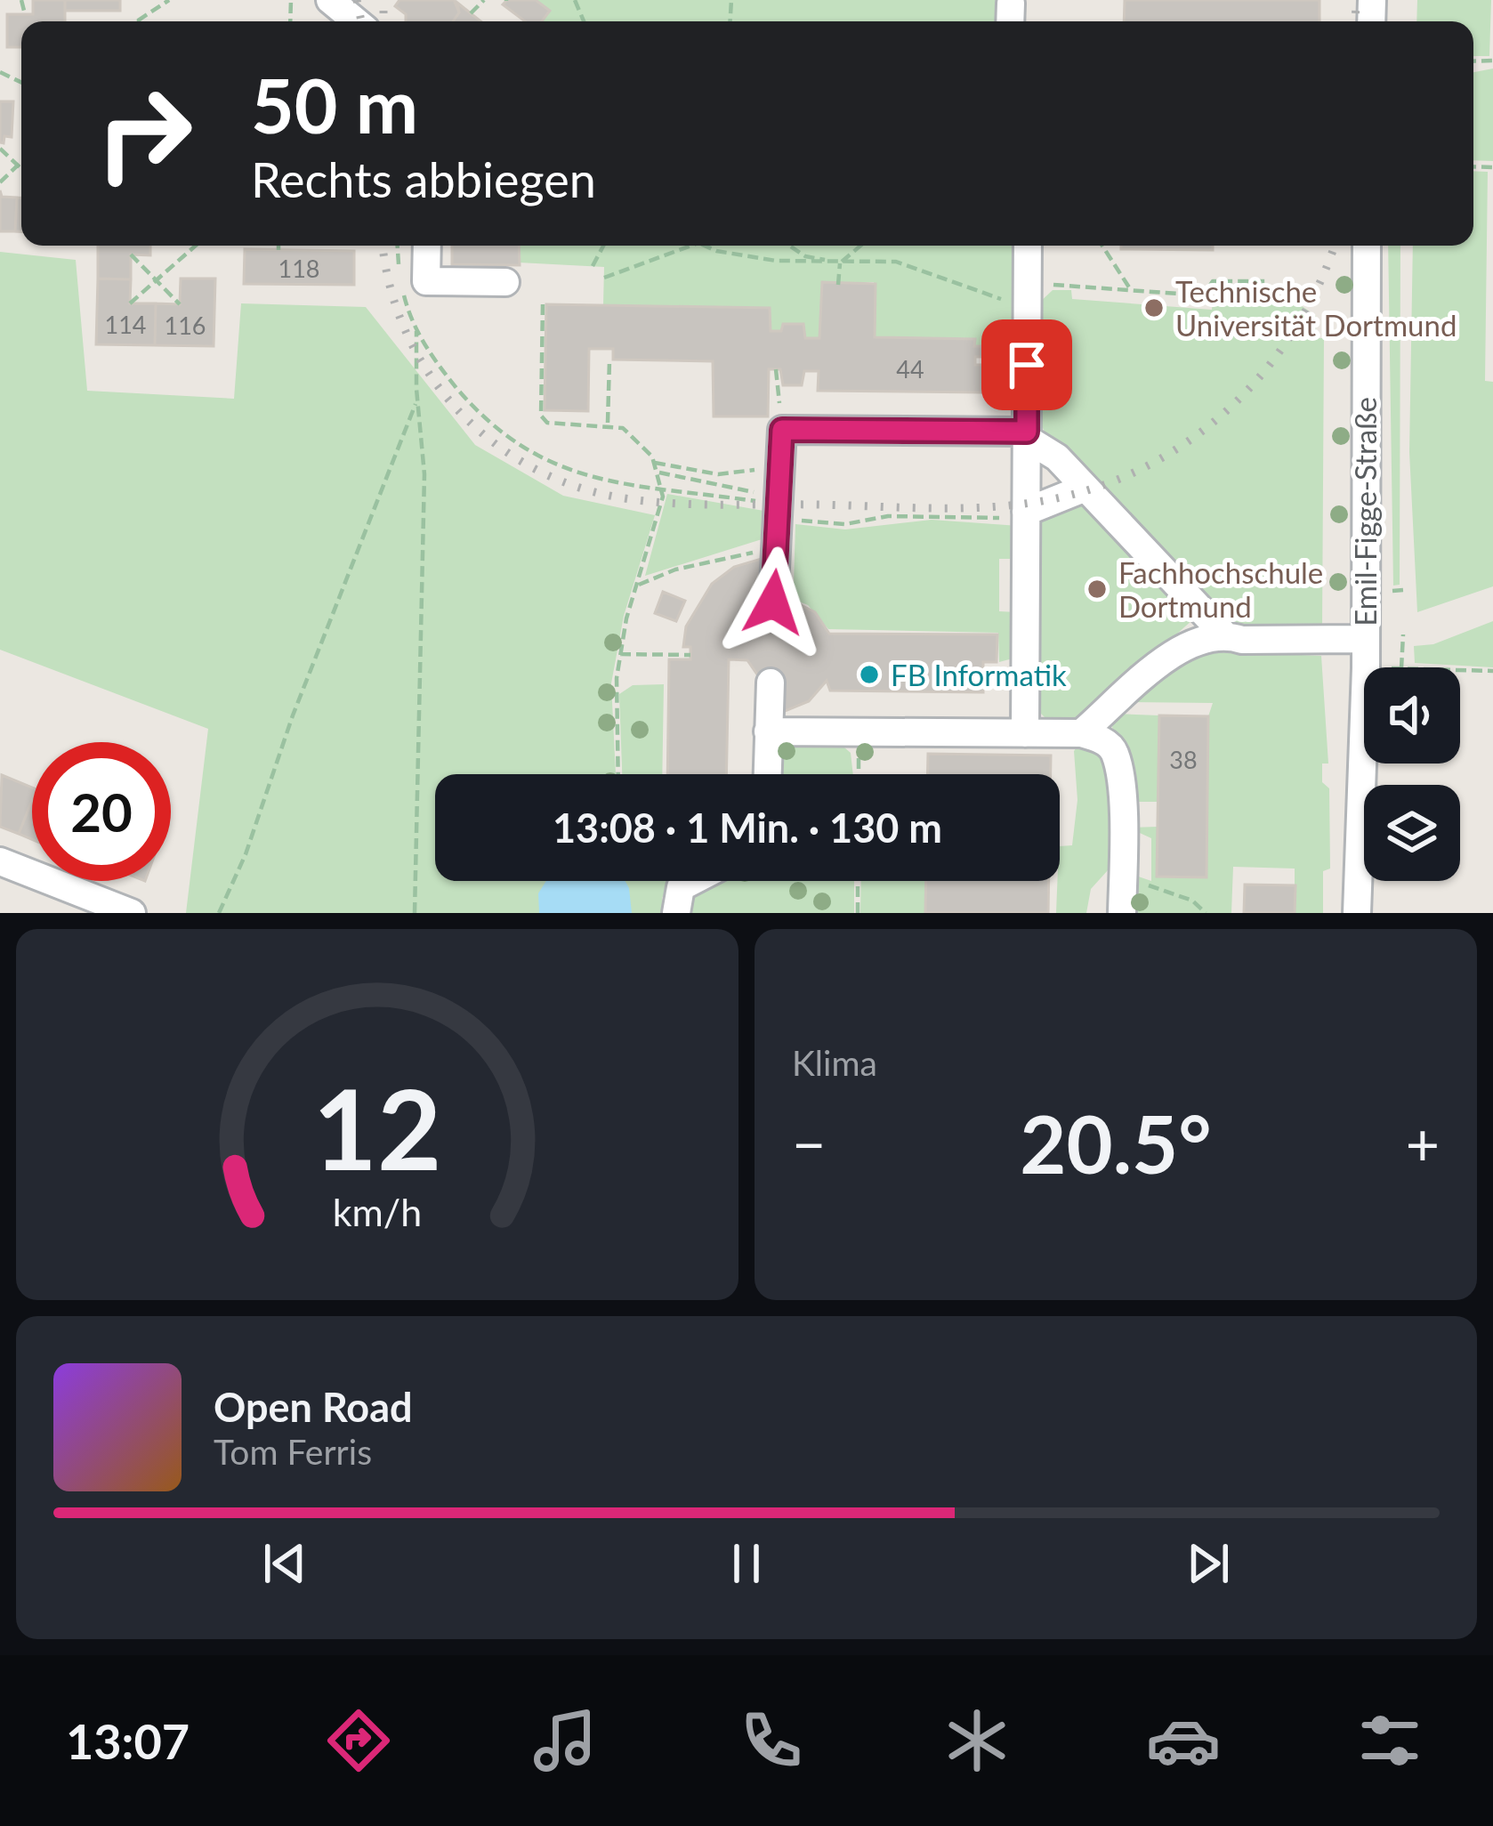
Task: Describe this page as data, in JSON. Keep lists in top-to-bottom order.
{
  "streets": {
    "street": ["Emil-Figge-Straße"]
  },
  "places": ["Technische Universität Dortmund", "Fachhochschule Dortmund", "FB Informatik"],
  "house_numbers": [
    "118",
    "114",
    "116",
    "44",
    "38"
  ],
  "page": {
    "turn": ["50 m", "Rechts abbiegen"],
    "limit": "20",
    "trip": "13:08 · 1 Min. · 130 m",
    "tile": "Klima",
    "heat": ["−", "20.5°", "+"],
    "song": ["Open Road", "Tom Ferris"],
    "tabs": "13:07",
    "gauge": ["12", "km/h"]
  }
}
